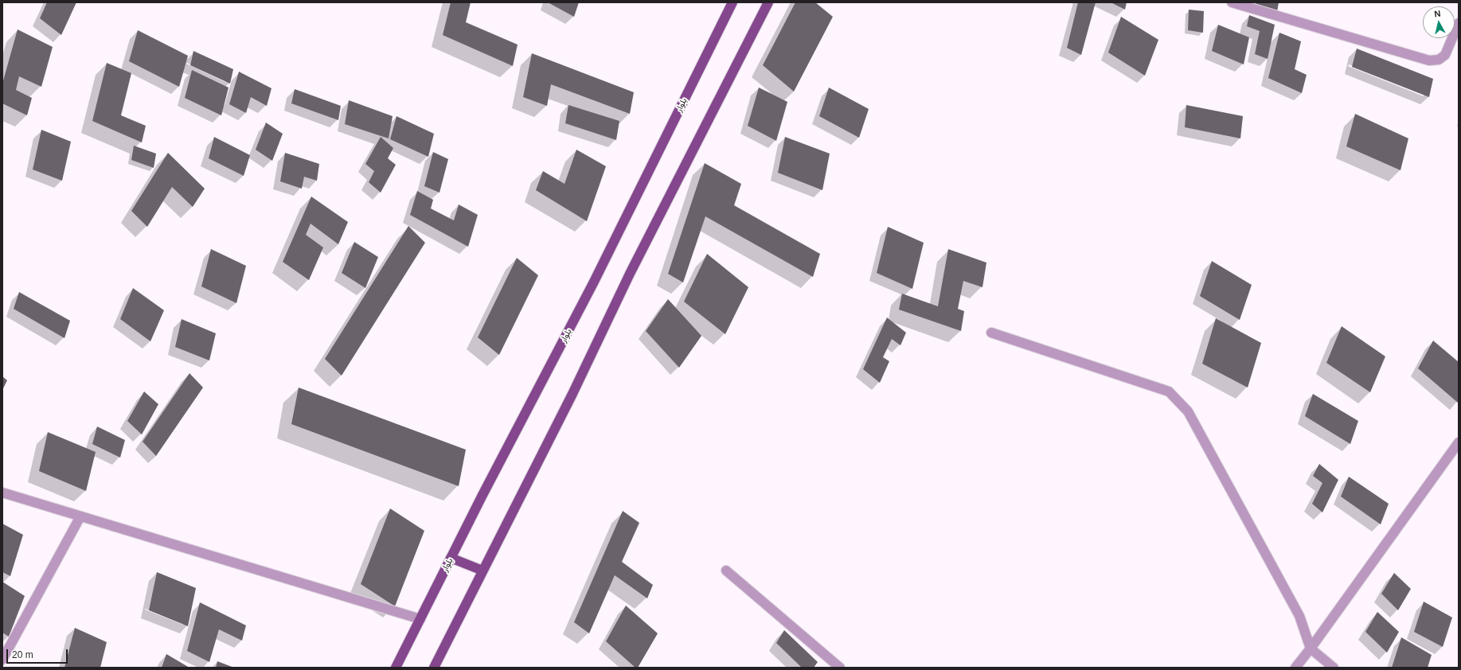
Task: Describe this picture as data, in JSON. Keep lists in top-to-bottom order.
{
  "streets": {
    "main road": ["بلوار"]
  },
  "scale_bar": "20 m",
  "north": "top"
}
